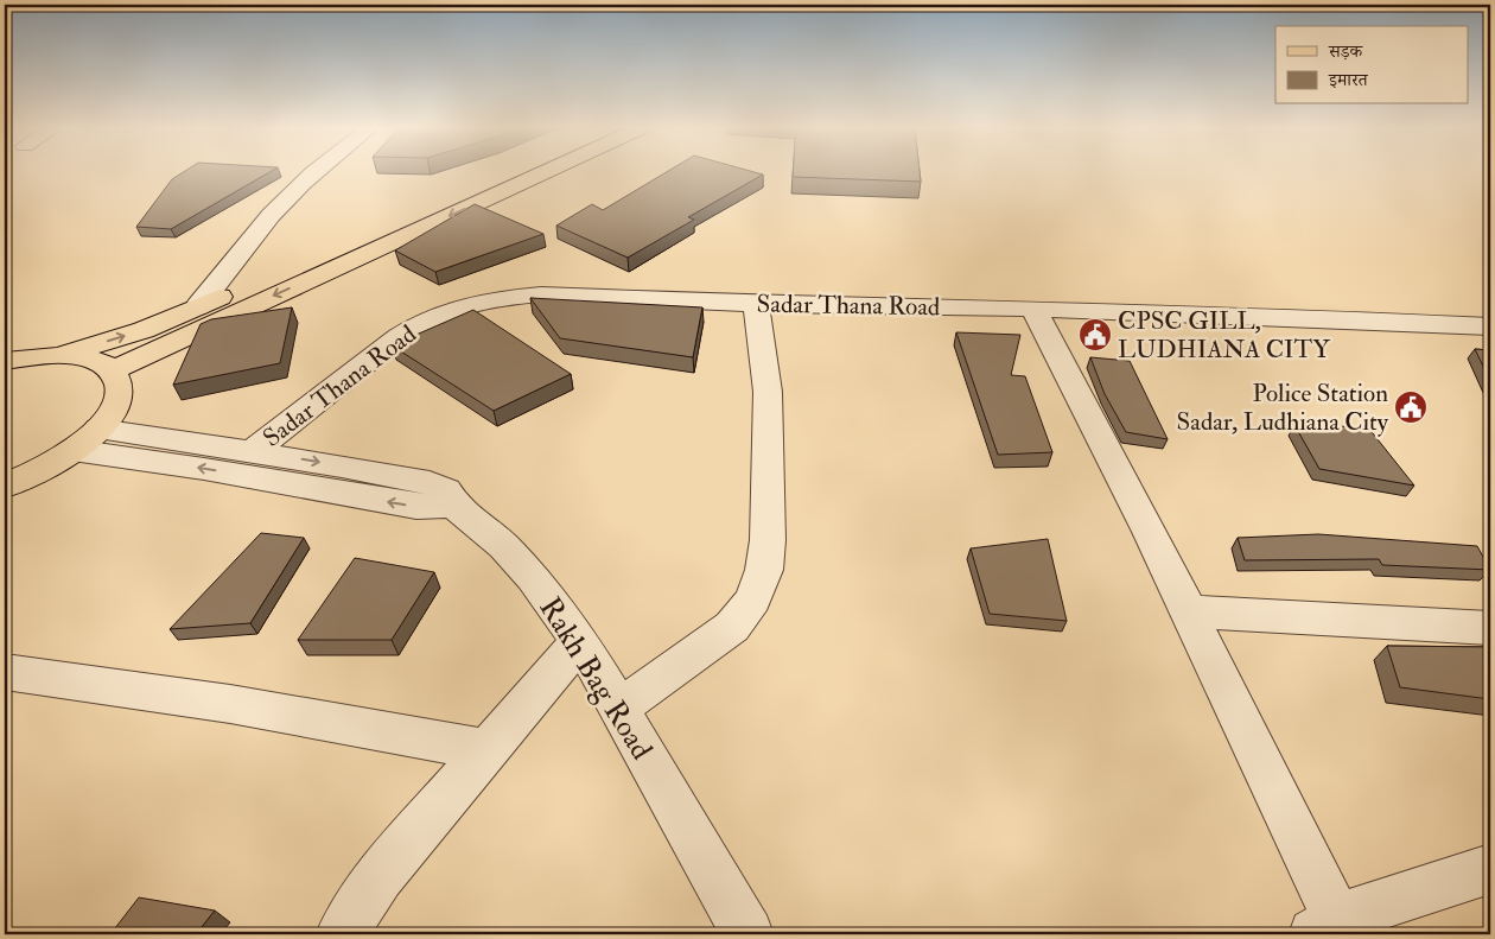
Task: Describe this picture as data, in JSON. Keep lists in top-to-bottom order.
{
  "streets": {
    "street": ["Sadar Thana Road", "Rakh Bag Road"]
  },
  "crossings": [
    ["Sadar Thana Road", "Rakh Bag Road"]
  ],
  "places": {
    "public building": ["CPSC GILL, LUDHIANA CITY", "Police Station Sadar, Ludhiana City"]
  },
  "legend": ["सड़क", "इमारत"]
}
